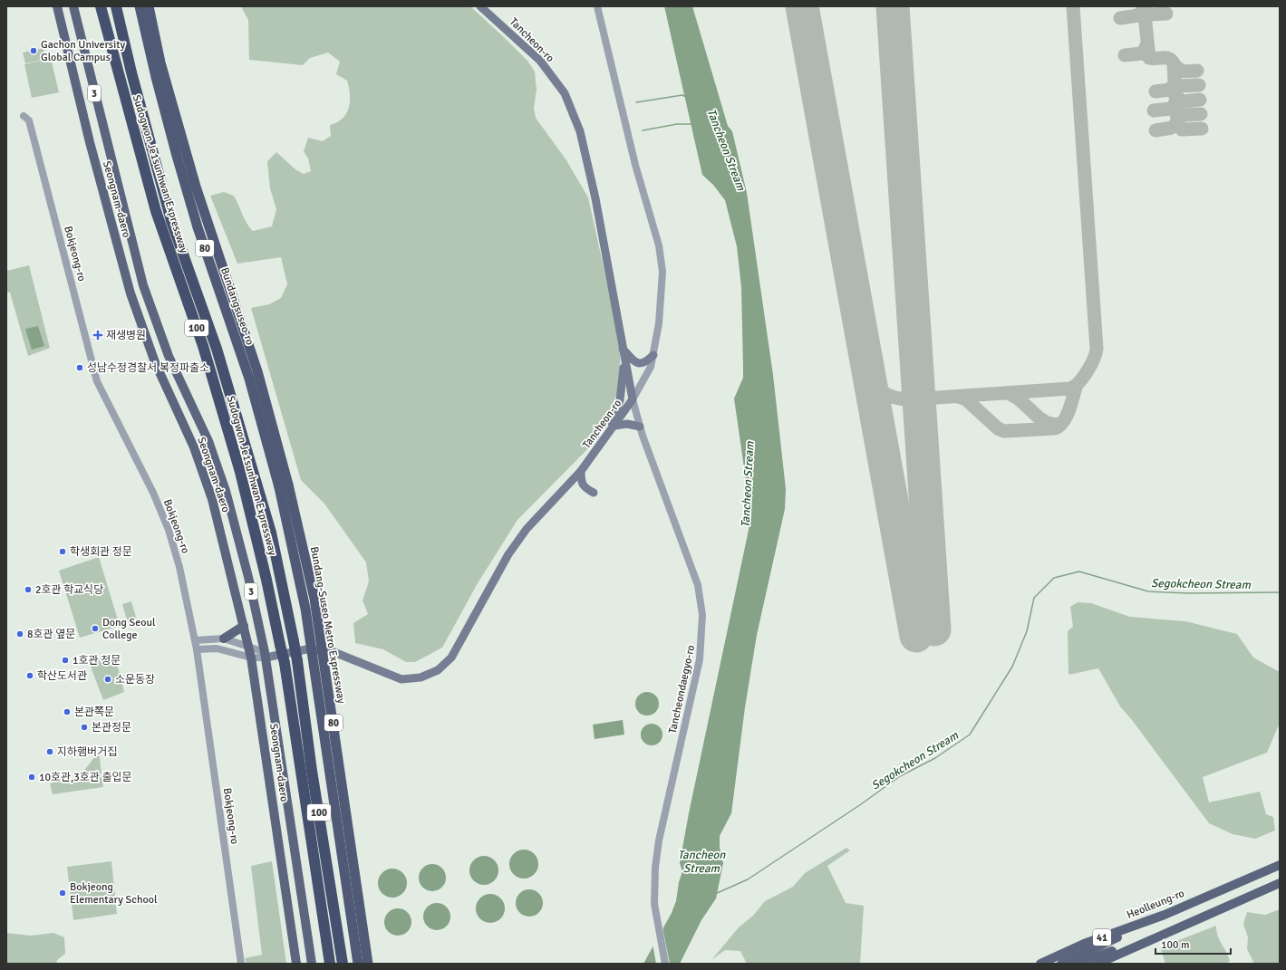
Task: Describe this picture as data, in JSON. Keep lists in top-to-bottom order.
{
  "streets": {
    "highway": [
      "Sudogwon Je1sunhwan Expressway",
      "80",
      "Bundangsuseo-ro",
      "100",
      "Bundang-Suseo Metro Expressway"
    ],
    "main road": [
      "Tancheon-ro",
      "3",
      "Seongnam-daero",
      "Heolleung-ro",
      "41"
    ],
    "street": ["Bokjeong-ro", "Tancheondaegyo-ro"]
  },
  "crossings": [
    ["Tancheon-ro", "Seongnam-daero"],
    ["Tancheon-ro", "Tancheondaegyo-ro"],
    ["Bundangsuseo-ro", "Bundang-Suseo Metro Expressway"]
  ],
  "water": ["Tancheon Stream", "Segokcheon Stream"],
  "places": {
    "other": [
      "Gachon University Global Campus",
      "성남수정경찰서 복정파출소",
      "학생회관 정문",
      "2호관 학교식당",
      "Dong Seoul College",
      "8호관 옆문",
      "1호관 정문",
      "학산도서관",
      "소운동장",
      "본관쪽문",
      "본관정문",
      "지하햄버거집",
      "10호관,3호관 출입문",
      "Bokjeong Elementary School"
    ],
    "health": ["재생병원"]
  },
  "scale_bar": "100 m"
}
